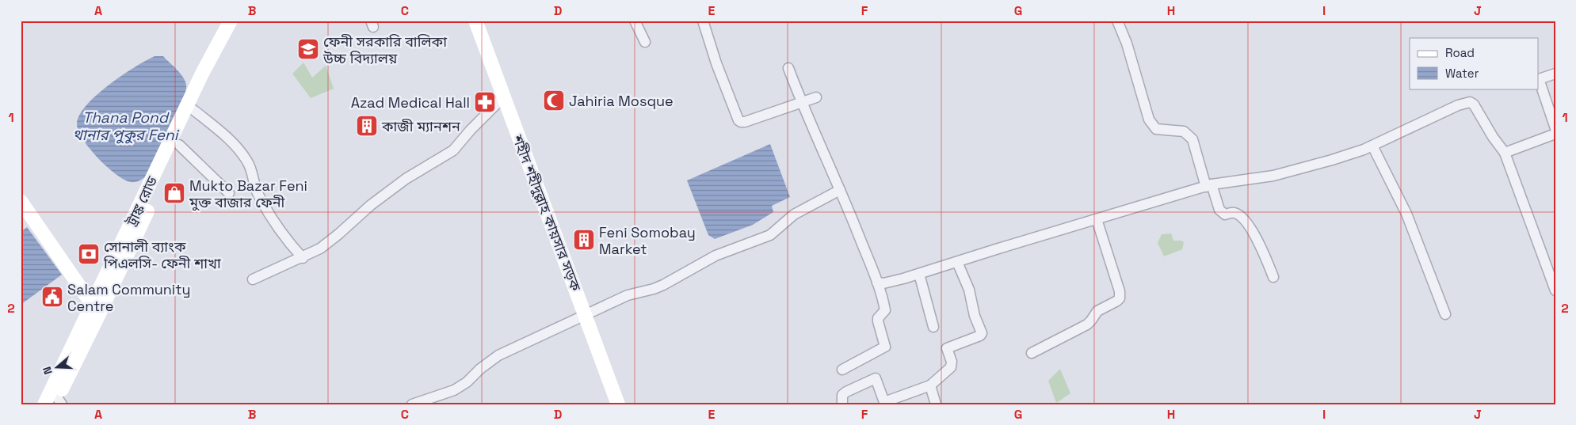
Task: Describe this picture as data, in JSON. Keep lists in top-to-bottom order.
{
  "streets": {
    "main road": ["ট্রাঙ্ক রোড", "শহীদ শহীদুল্লাহ কায়সার সড়ক"]
  },
  "water": ["Thana Pond থানার পুকুর Feni"],
  "places": {
    "school or university": ["ফেনী সরকারি বালিকা উচ্চ বিদ্যালয়"],
    "mosque": ["Jahiria Mosque"],
    "pharmacy": ["Azad Medical Hall"],
    "building": ["কাজী ম্যানশন", "Feni Somobay Market"],
    "shop": ["Mukto Bazar Feni মুক্ত বাজার ফেনী"],
    "bank": ["সোনালী ব্যাংক পিএলসি- ফেনী শাখা"],
    "public building": ["Salam Community Centre"]
  },
  "legend": ["Road", "Water"],
  "north": "left",
  "grid": {
    "columns": [
      "A",
      "B",
      "C",
      "D",
      "E",
      "F",
      "G",
      "H",
      "I",
      "J"
    ],
    "rows": ["1", "2"]
  }
}
